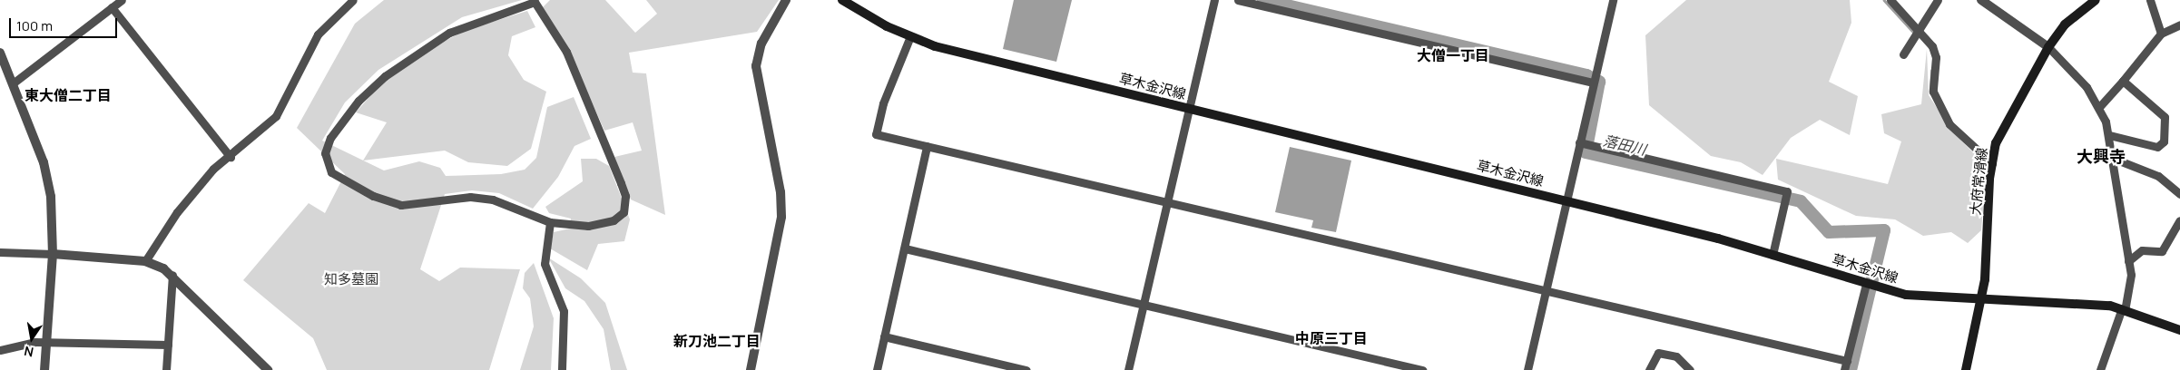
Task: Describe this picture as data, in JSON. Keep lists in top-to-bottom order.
{
  "streets": {
    "main road": ["草木金沢線", "大府常滑線"]
  },
  "crossings": [
    ["草木金沢線", "大府常滑線"]
  ],
  "districts": [
    "大僧一丁目",
    "東大僧二丁目",
    "大興寺",
    "中原三丁目",
    "新刀池二丁目"
  ],
  "water": ["落田川"],
  "parks": ["知多墓園"],
  "scale_bar": "100 m",
  "north": "bottom"
}
